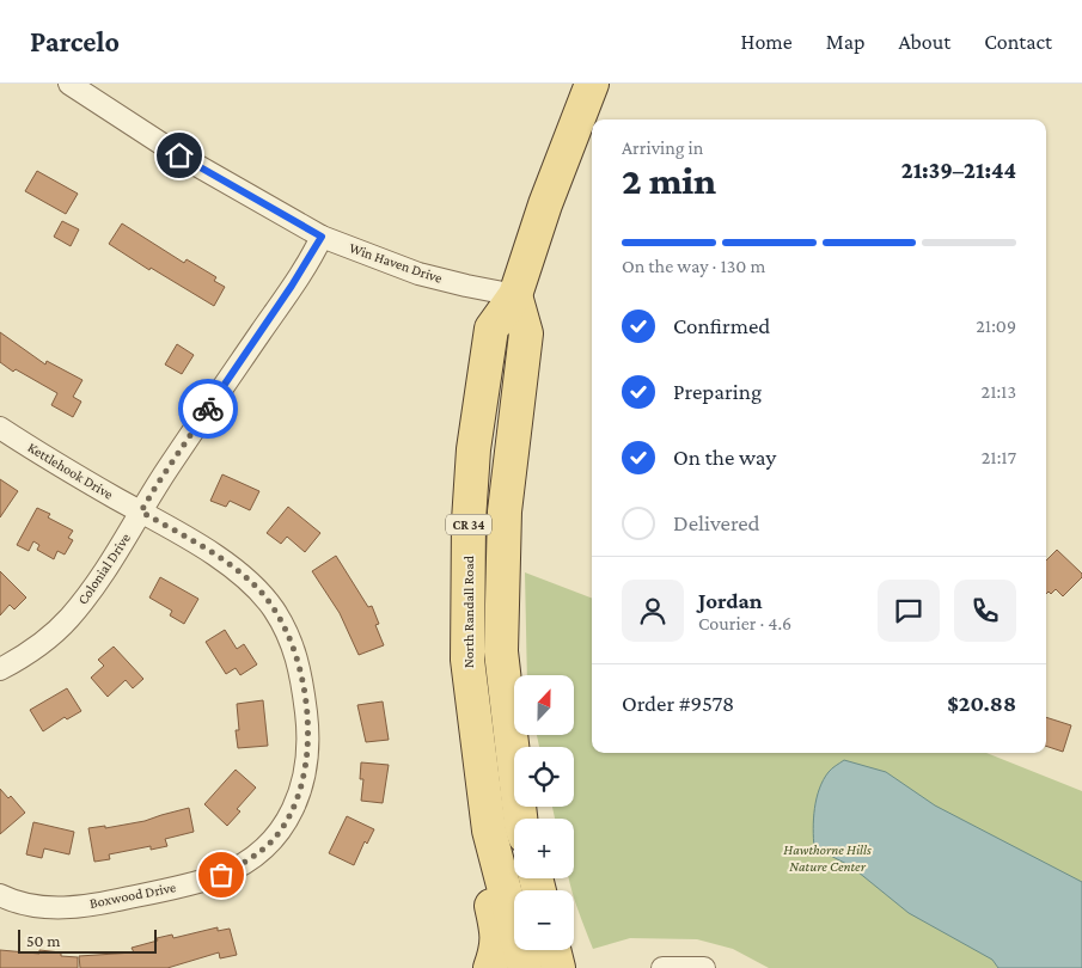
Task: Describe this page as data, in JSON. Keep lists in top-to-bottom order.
{
  "streets": {
    "main road": ["CR 34", "North Randall Road"],
    "street": [
      "Win Haven Drive",
      "Kettlehook Drive",
      "Colonial Drive",
      "Boxwood Drive"
    ]
  },
  "crossings": [
    ["Win Haven Drive", "CR 34"],
    ["Win Haven Drive", "Colonial Drive"],
    ["Win Haven Drive", "North Randall Road"],
    ["Kettlehook Drive", "Colonial Drive"],
    ["Kettlehook Drive", "Boxwood Drive"],
    ["CR 34", "North Randall Road"],
    ["Colonial Drive", "Boxwood Drive"]
  ],
  "parks": ["Hawthorne Hills Nature Center"],
  "scale_bar": "50 m",
  "north": "top",
  "page": {
    "header": "Parcelo",
    "nav": [
      "Home",
      "Map",
      "About",
      "Contact"
    ],
    "heading": ["2 min", "Arriving in", "21:39–21:44"],
    "panel": [
      "Jordan",
      "Courier · 4.6",
      "Order #9578",
      "$20.88"
    ],
    "bar": "On the way · 130 m",
    "list": [
      ["Confirmed", "21:09"],
      ["Preparing", "21:13"],
      ["On the way", "21:17"],
      "Delivered"
    ],
    "map_buttons": ["+", "−"],
    "scale": "50 m"
  }
}
